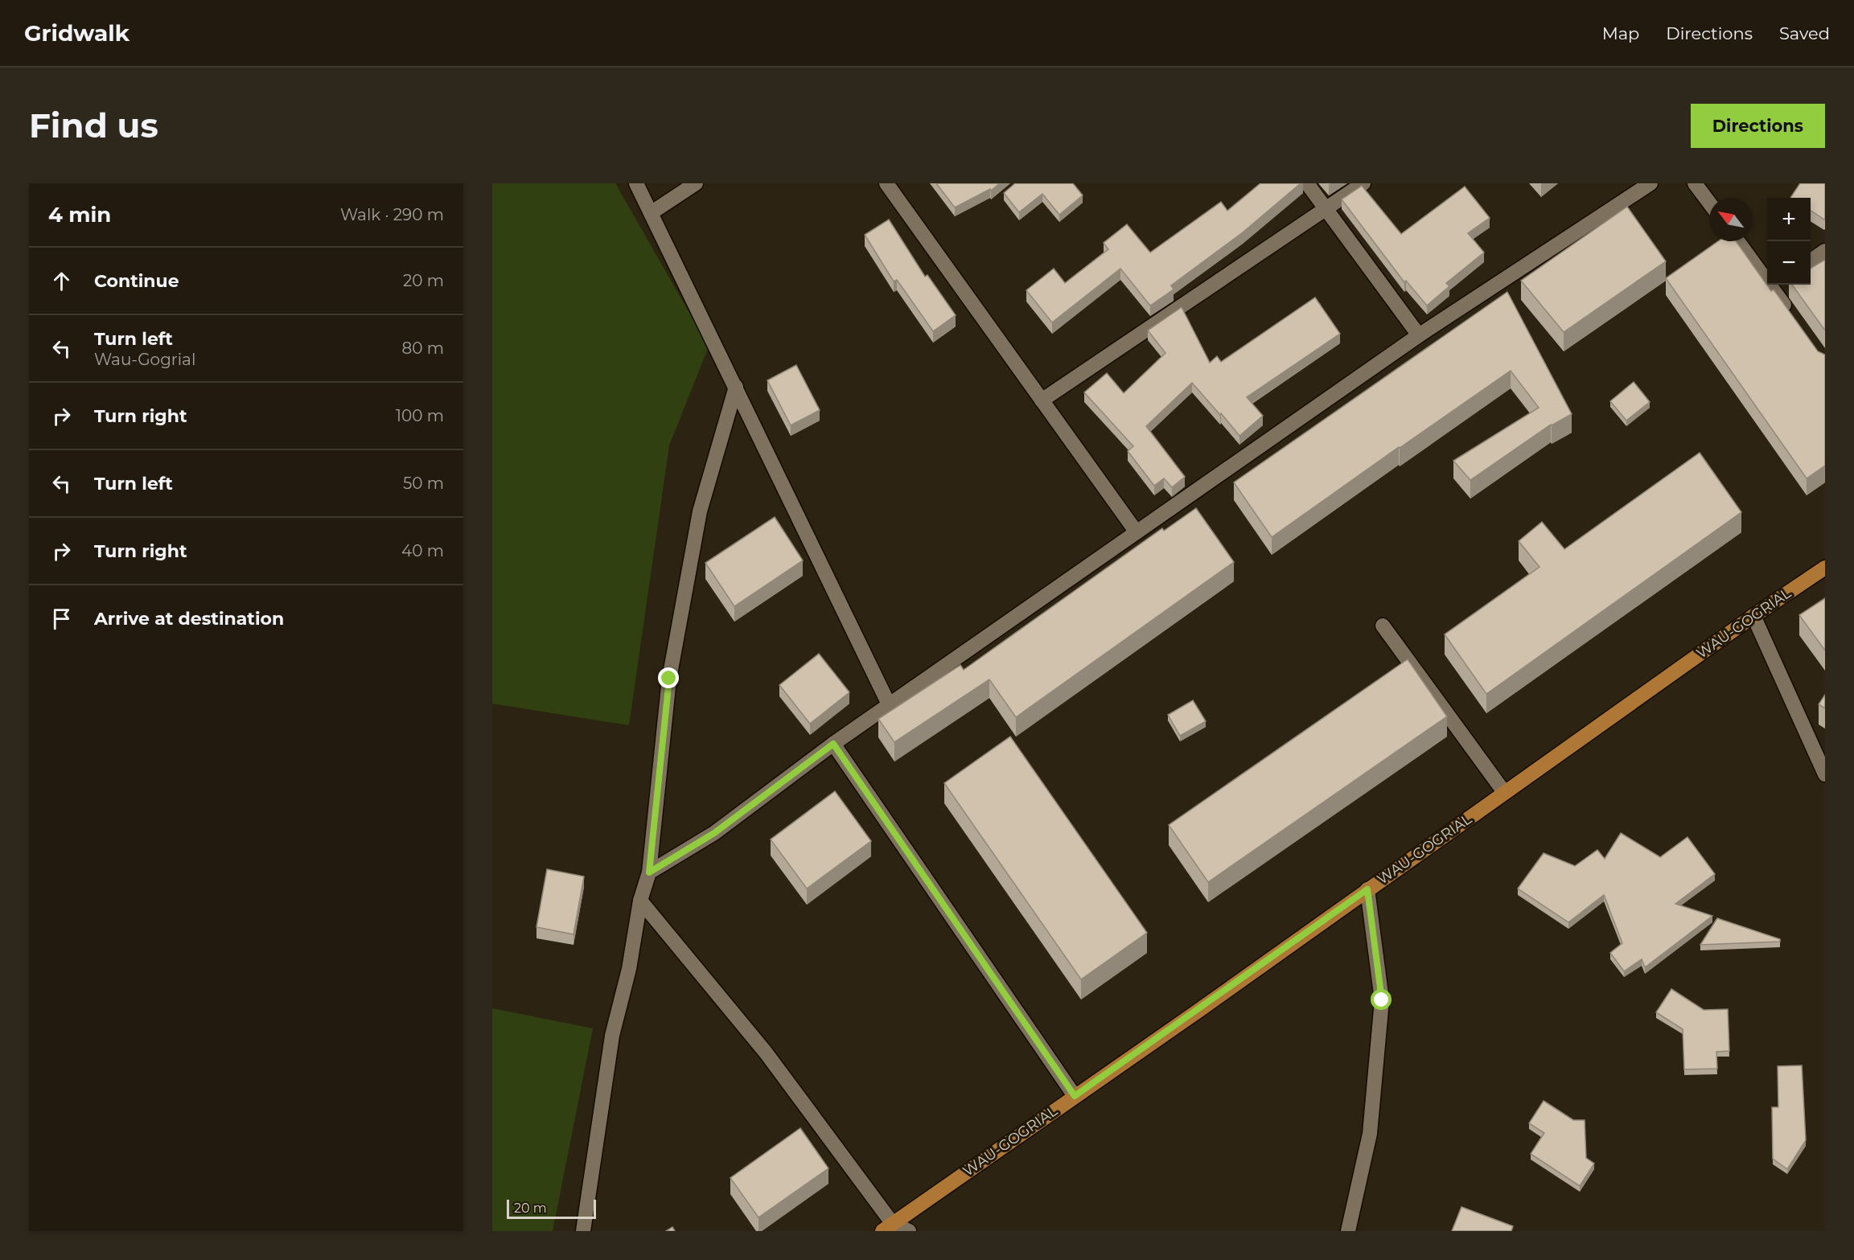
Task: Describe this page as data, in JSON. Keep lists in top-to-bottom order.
{
  "streets": {
    "main road": ["WAU-GOGRIAL"]
  },
  "scale_bar": "20 m",
  "north": "top left",
  "page": {
    "header": "Gridwalk",
    "nav": ["Map", "Directions", "Saved"],
    "buttons": "Directions",
    "title": "Find us",
    "heading": ["4 min", "Walk · 290 m"],
    "map_buttons": ["+", "−"],
    "list": [
      ["Continue", "20 m"],
      ["Turn left", "Wau-Gogrial", "80 m"],
      ["Turn right", "100 m"],
      ["Turn left", "50 m"],
      ["Turn right", "40 m"],
      "Arrive at destination"
    ],
    "scale": "20 m"
  }
}
